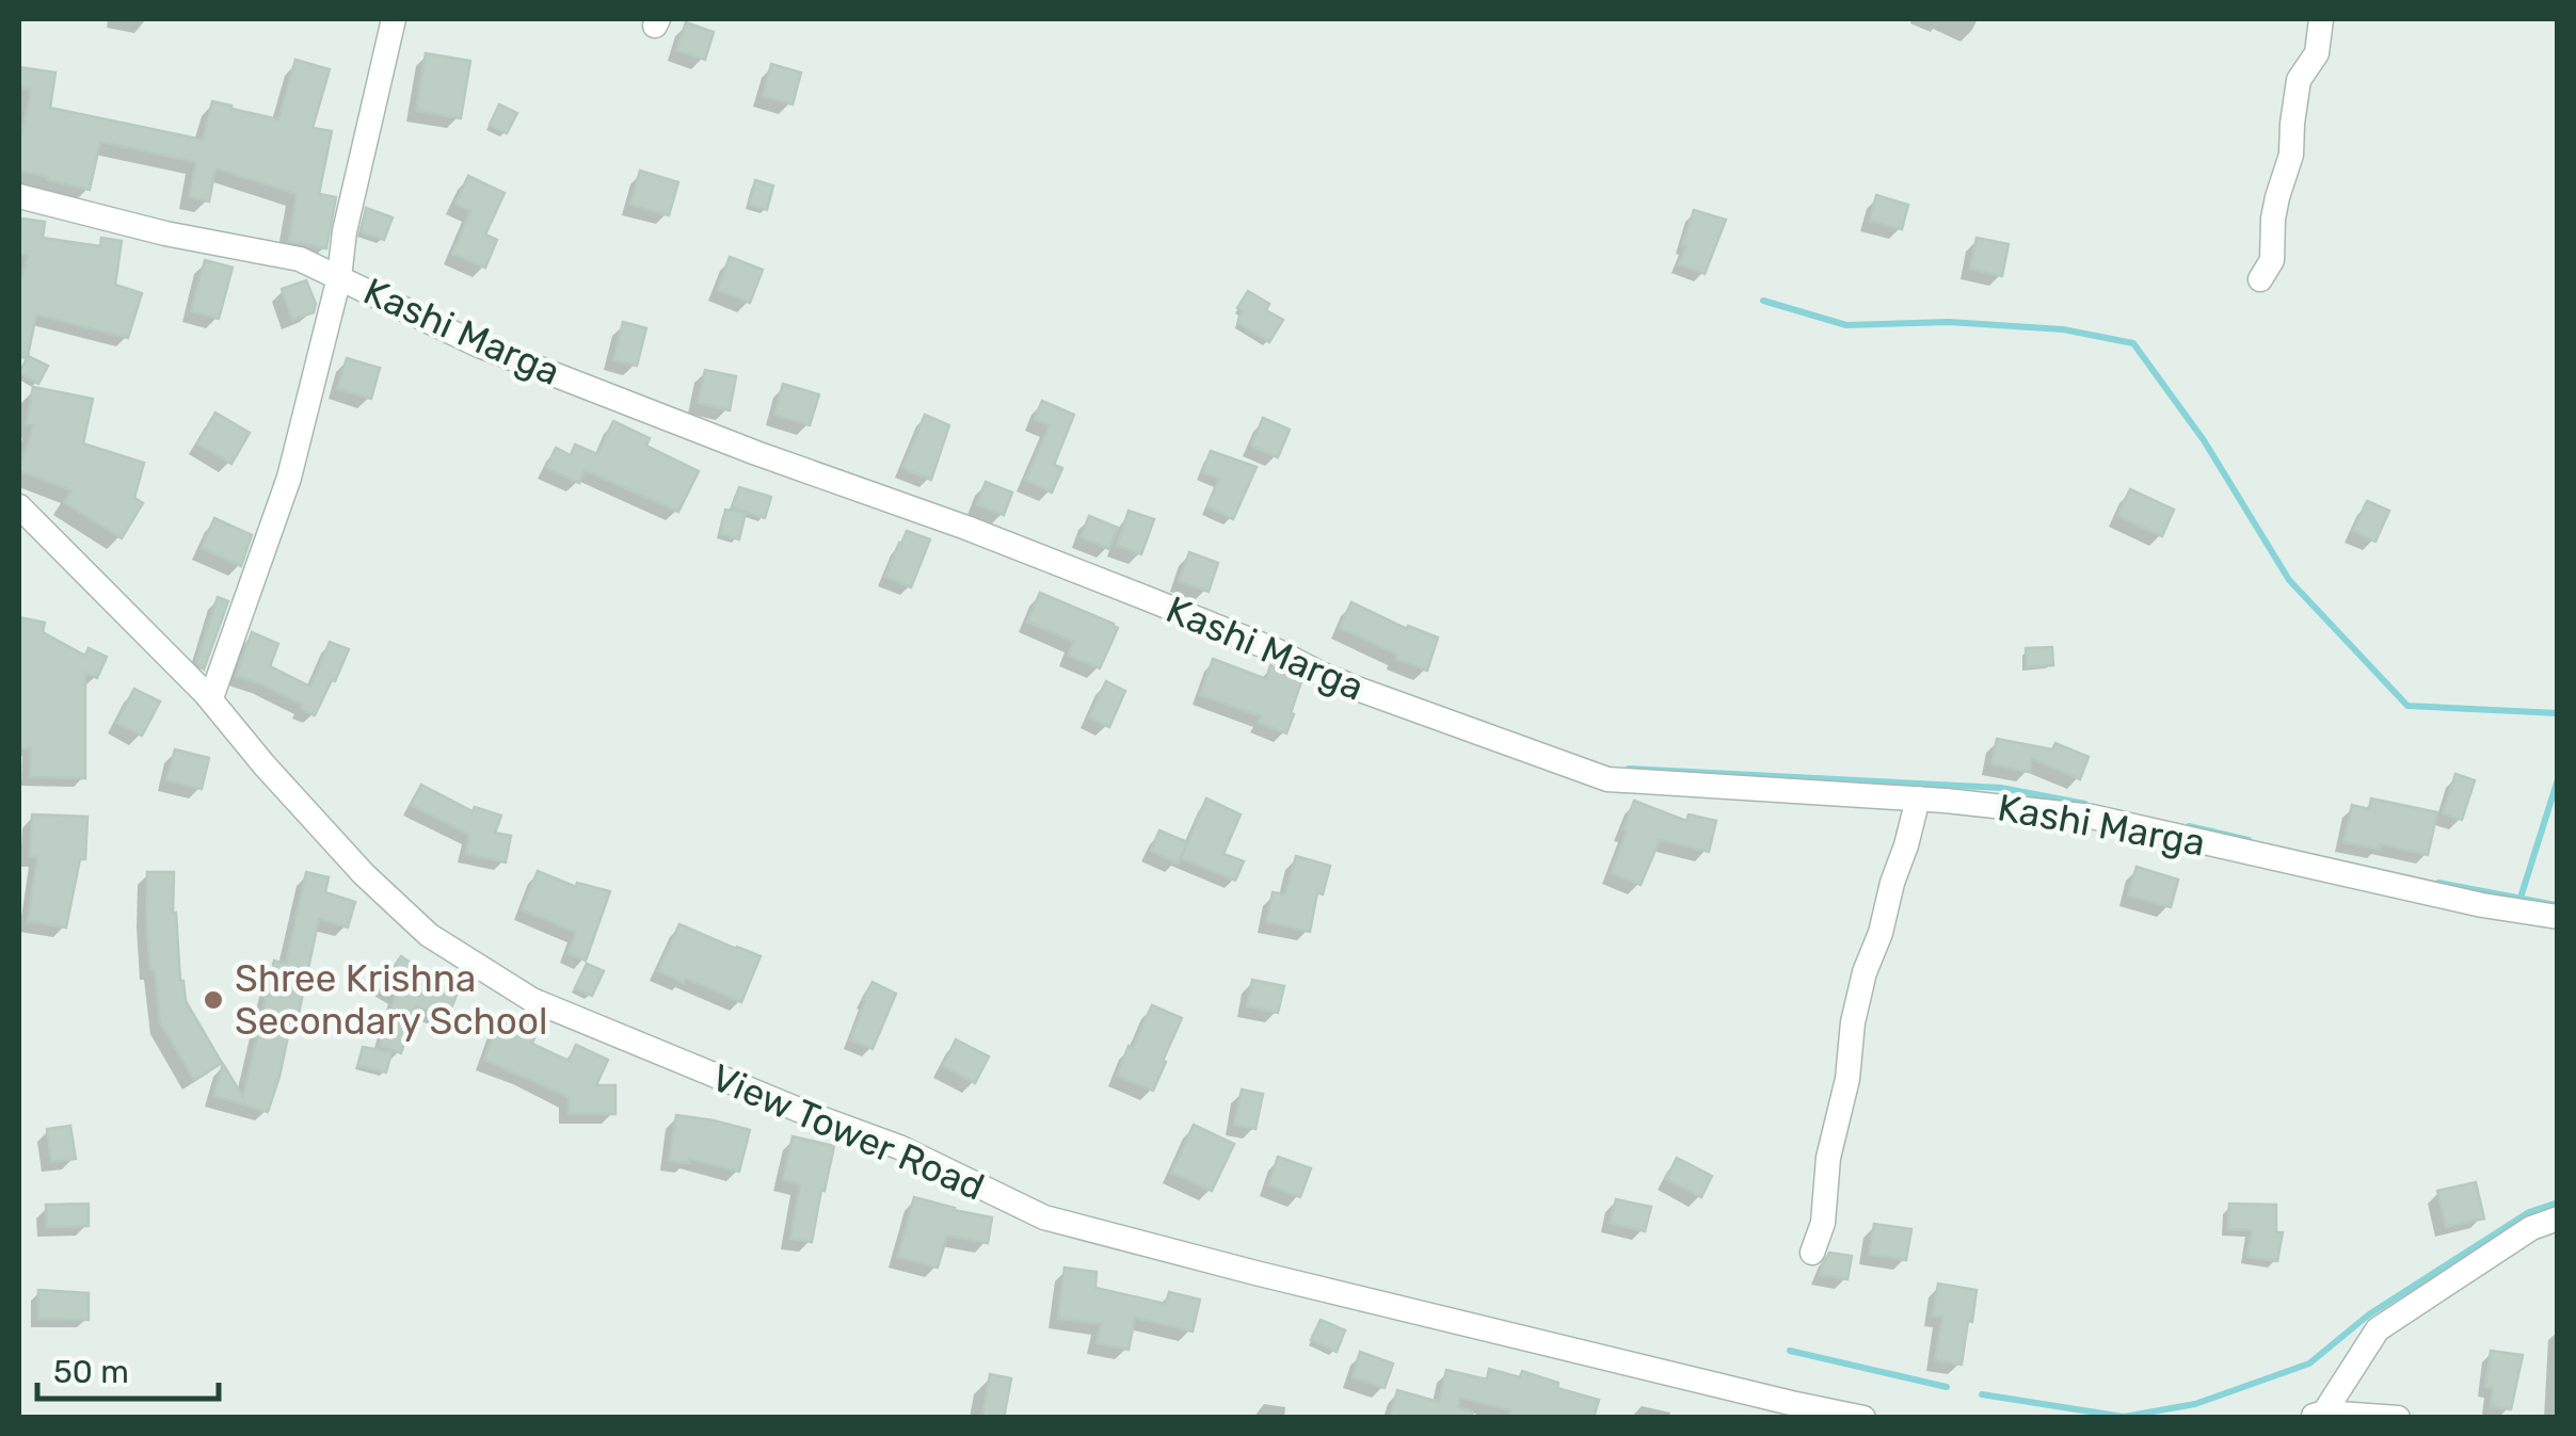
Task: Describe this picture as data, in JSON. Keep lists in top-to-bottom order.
{
  "streets": {
    "street": ["Kashi Marga", "View Tower Road"]
  },
  "places": ["Shree Krishna Secondary School"],
  "scale_bar": "50 m"
}
